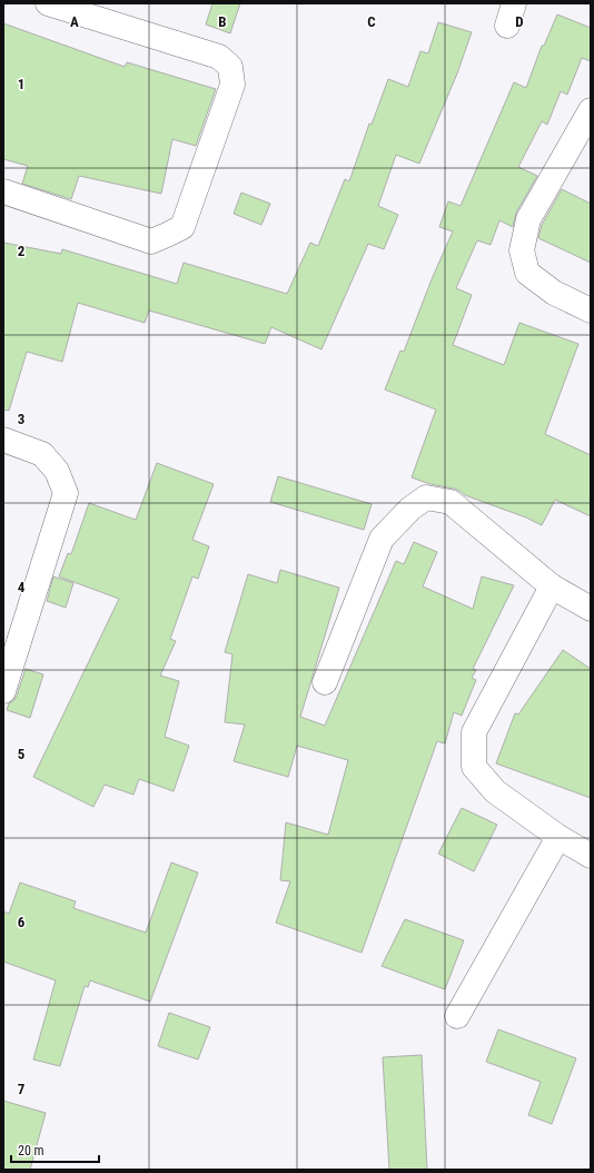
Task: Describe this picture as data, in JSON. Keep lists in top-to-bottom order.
{
  "scale_bar": "20 m",
  "grid": {
    "columns": [
      "A",
      "B",
      "C",
      "D"
    ],
    "rows": [
      "1",
      "2",
      "3",
      "4",
      "5",
      "6",
      "7"
    ]
  }
}
